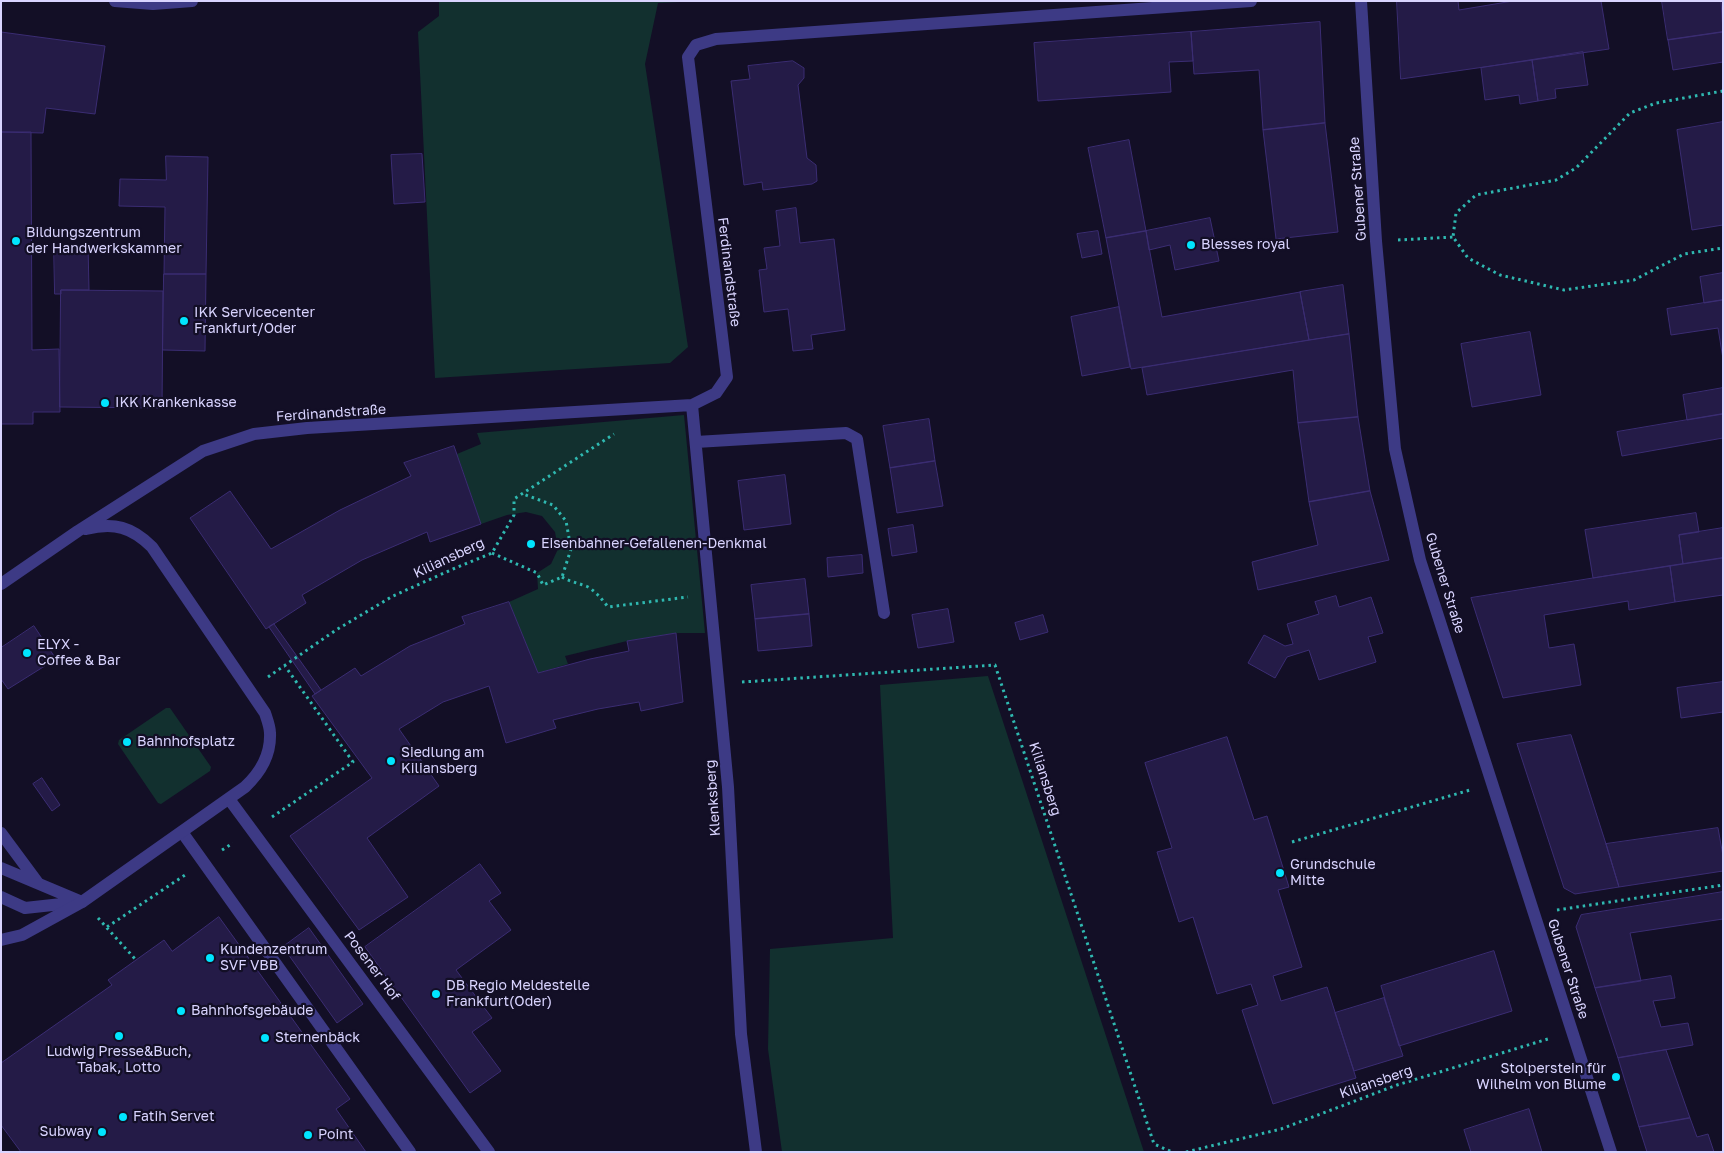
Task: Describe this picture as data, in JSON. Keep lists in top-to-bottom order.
{
  "streets": {
    "street": [
      "Gubener Straße",
      "Ferdinandstraße",
      "Klenksberg",
      "Posener Hof"
    ],
    "path": ["Kiliansberg"]
  },
  "crossings": [
    ["Gubener Straße", "Kiliansberg"],
    ["Ferdinandstraße", "Klenksberg"],
    ["Kiliansberg", "Klenksberg"]
  ],
  "places": [
    "Bildungszentrum der Handwerkskammer",
    "Blesses royal",
    "IKK Servicecenter Frankfurt/Oder",
    "IKK Krankenkasse",
    "Eisenbahner-Gefallenen-Denkmal",
    "ELYX - Coffee & Bar",
    "Bahnhofsplatz",
    "Siedlung am Kiliansberg",
    "Grundschule Mitte",
    "Kundenzentrum SVF VBB",
    "DB Regio Meldestelle Frankfurt(Oder)",
    "Bahnhofsgebäude",
    "Ludwig Presse&Buch, Tabak, Lotto",
    "Sternenbäck",
    "Stolperstein für Wilhelm von Blume",
    "Fatih Servet",
    "Subway",
    "Point"
  ]
}
